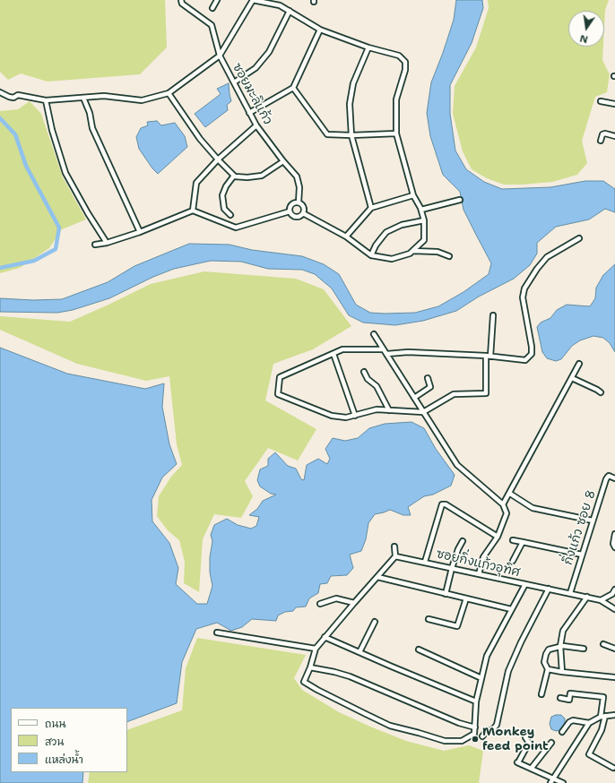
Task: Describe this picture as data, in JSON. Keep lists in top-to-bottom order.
{
  "streets": {
    "street": ["ซอยมะลิแก้ว", "กิ่งแก้ว ซอย 8", "ซอยกิ่งแก้วอุทิศ"]
  },
  "crossings": [
    ["กิ่งแก้ว ซอย 8", "ซอยกิ่งแก้วอุทิศ"]
  ],
  "places": ["Monkey feed point"],
  "legend": ["ถนน", "สวน", "แหล่งน้ำ"],
  "north": "bottom"
}
